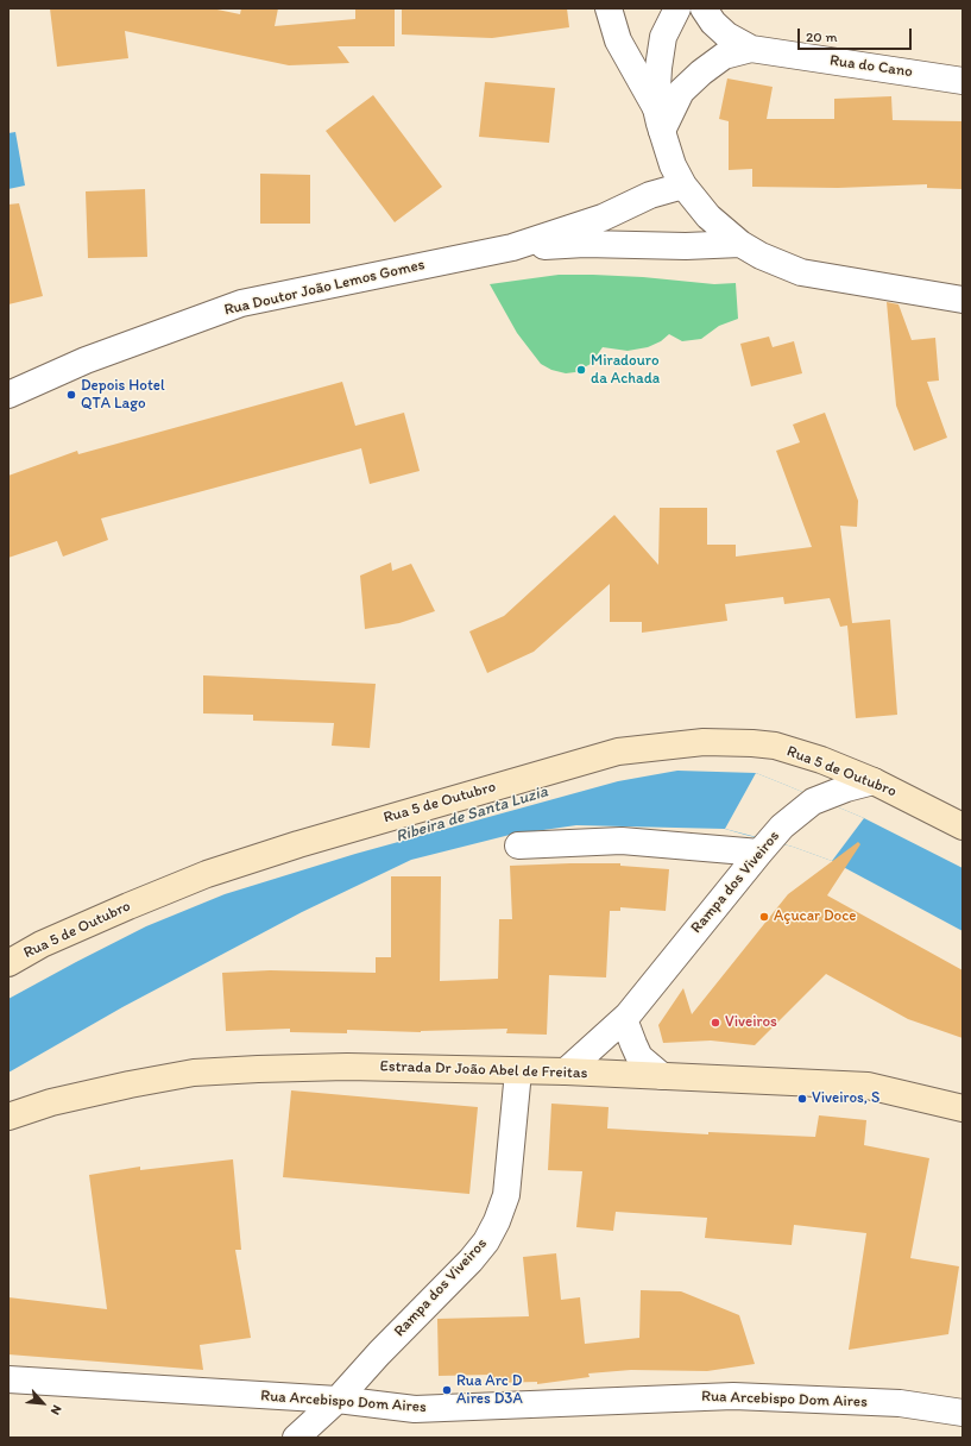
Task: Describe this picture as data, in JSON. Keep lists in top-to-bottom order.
{
  "streets": {
    "main road": ["Rua 5 de Outubro", "Estrada Dr João Abel de Freitas"],
    "street": [
      "Rua do Cano",
      "Rua Doutor João Lemos Gomes",
      "Rampa dos Viveiros",
      "Rua Arcebispo Dom Aires"
    ]
  },
  "crossings": [
    ["Rua 5 de Outubro", "Rampa dos Viveiros"],
    ["Rampa dos Viveiros", "Estrada Dr João Abel de Freitas"],
    ["Rampa dos Viveiros", "Rua Arcebispo Dom Aires"]
  ],
  "water": ["Ribeira de Santa Luzia"],
  "places": [
    "Miradouro da Achada",
    "Depois Hotel QTA Lago",
    "Açucar Doce",
    "Viveiros",
    "Viveiros, S",
    "Rua Arc D Aires D3A"
  ],
  "scale_bar": "20 m",
  "north": "bottom right"
}
